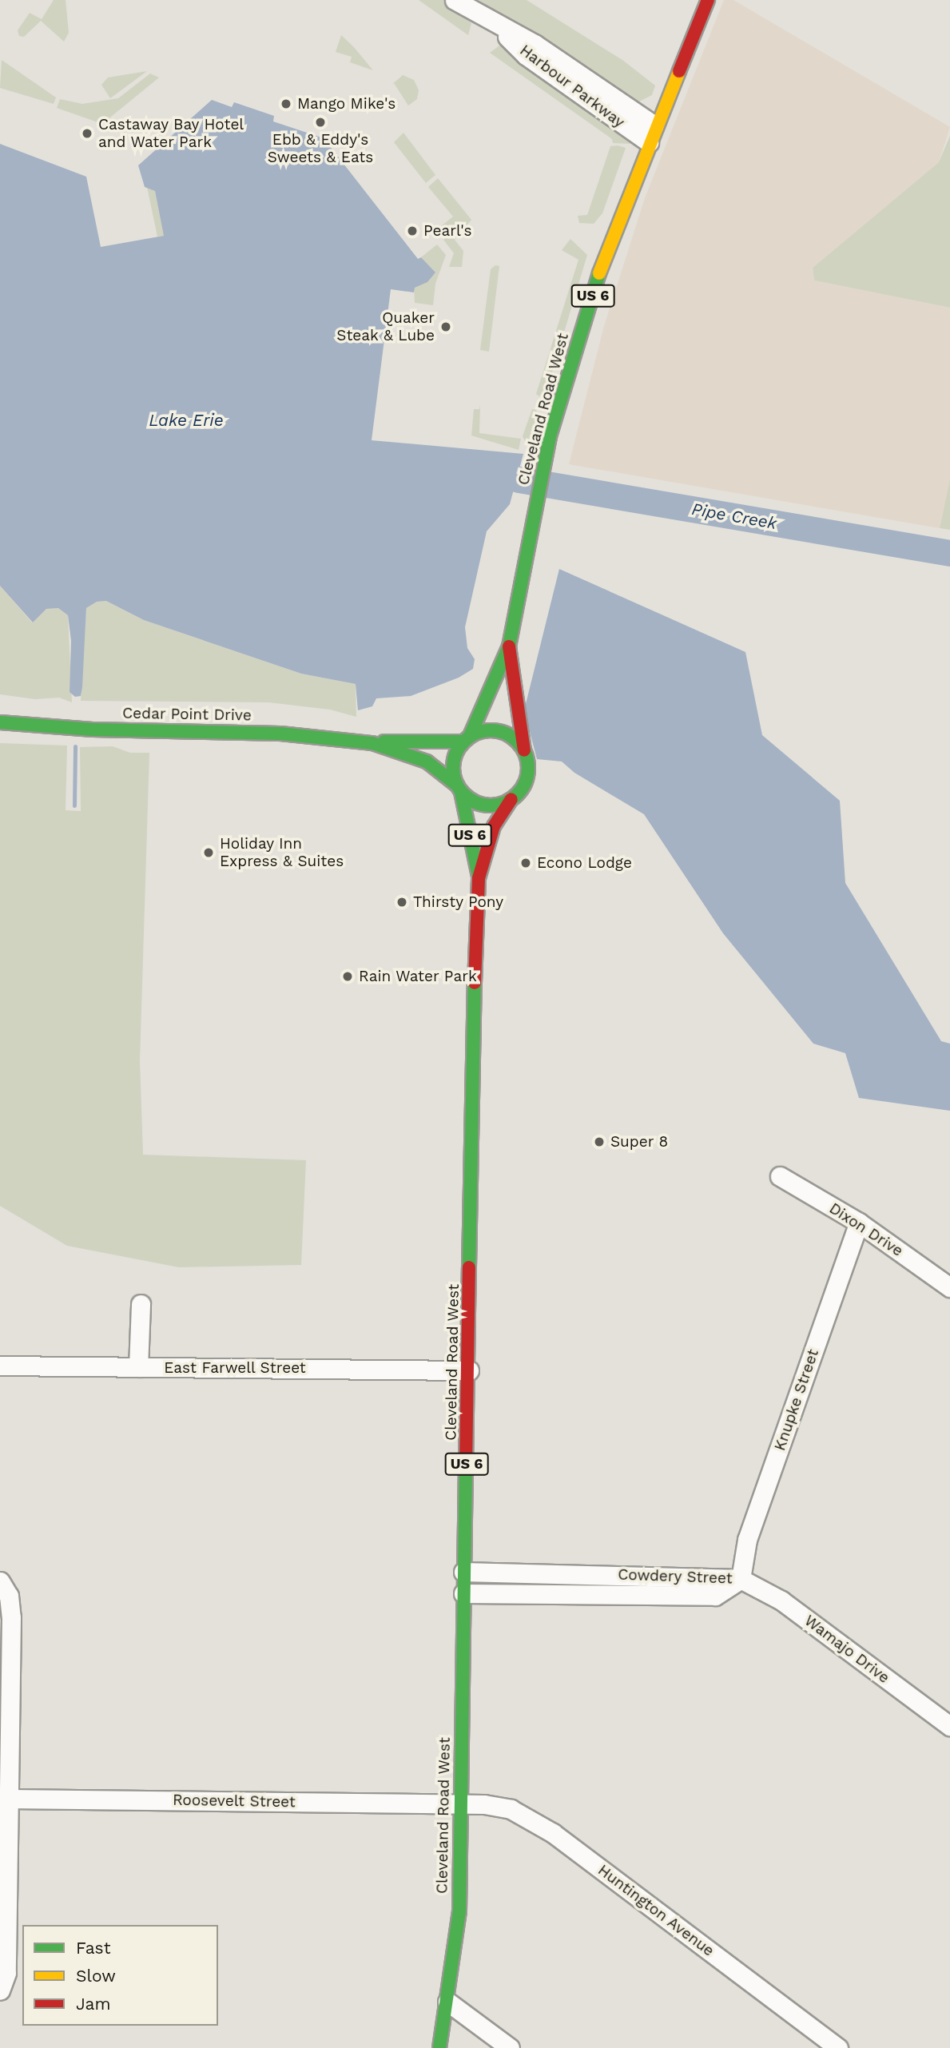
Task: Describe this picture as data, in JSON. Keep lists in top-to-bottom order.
{
  "streets": {
    "main road": ["US 6", "Cleveland Road West", "Cedar Point Drive"],
    "street": [
      "Harbour Parkway",
      "Dixon Drive",
      "East Farwell Street",
      "Knupke Street",
      "Cowdery Street",
      "Wamajo Drive",
      "Roosevelt Street",
      "Huntington Avenue"
    ]
  },
  "crossings": [
    ["Harbour Parkway", "Cleveland Road West"],
    ["Cleveland Road West", "Cedar Point Drive"],
    ["Cleveland Road West", "East Farwell Street"],
    ["Cleveland Road West", "Cowdery Street"],
    ["Cleveland Road West", "Roosevelt Street"],
    ["Cleveland Road West", "Huntington Avenue"],
    ["Dixon Drive", "Knupke Street"],
    ["Knupke Street", "Cowdery Street"],
    ["Knupke Street", "Wamajo Drive"],
    ["Cowdery Street", "Wamajo Drive"],
    ["Roosevelt Street", "Huntington Avenue"]
  ],
  "water": ["Lake Erie", "Pipe Creek"],
  "places": [
    "Mango Mike's",
    "Ebb & Eddy's Sweets & Eats",
    "Castaway Bay Hotel and Water Park",
    "Pearl's",
    "Quaker Steak & Lube",
    "Holiday Inn Express & Suites",
    "Econo Lodge",
    "Thirsty Pony",
    "Rain Water Park",
    "Super 8"
  ],
  "legend": ["Fast", "Slow", "Jam"]
}
